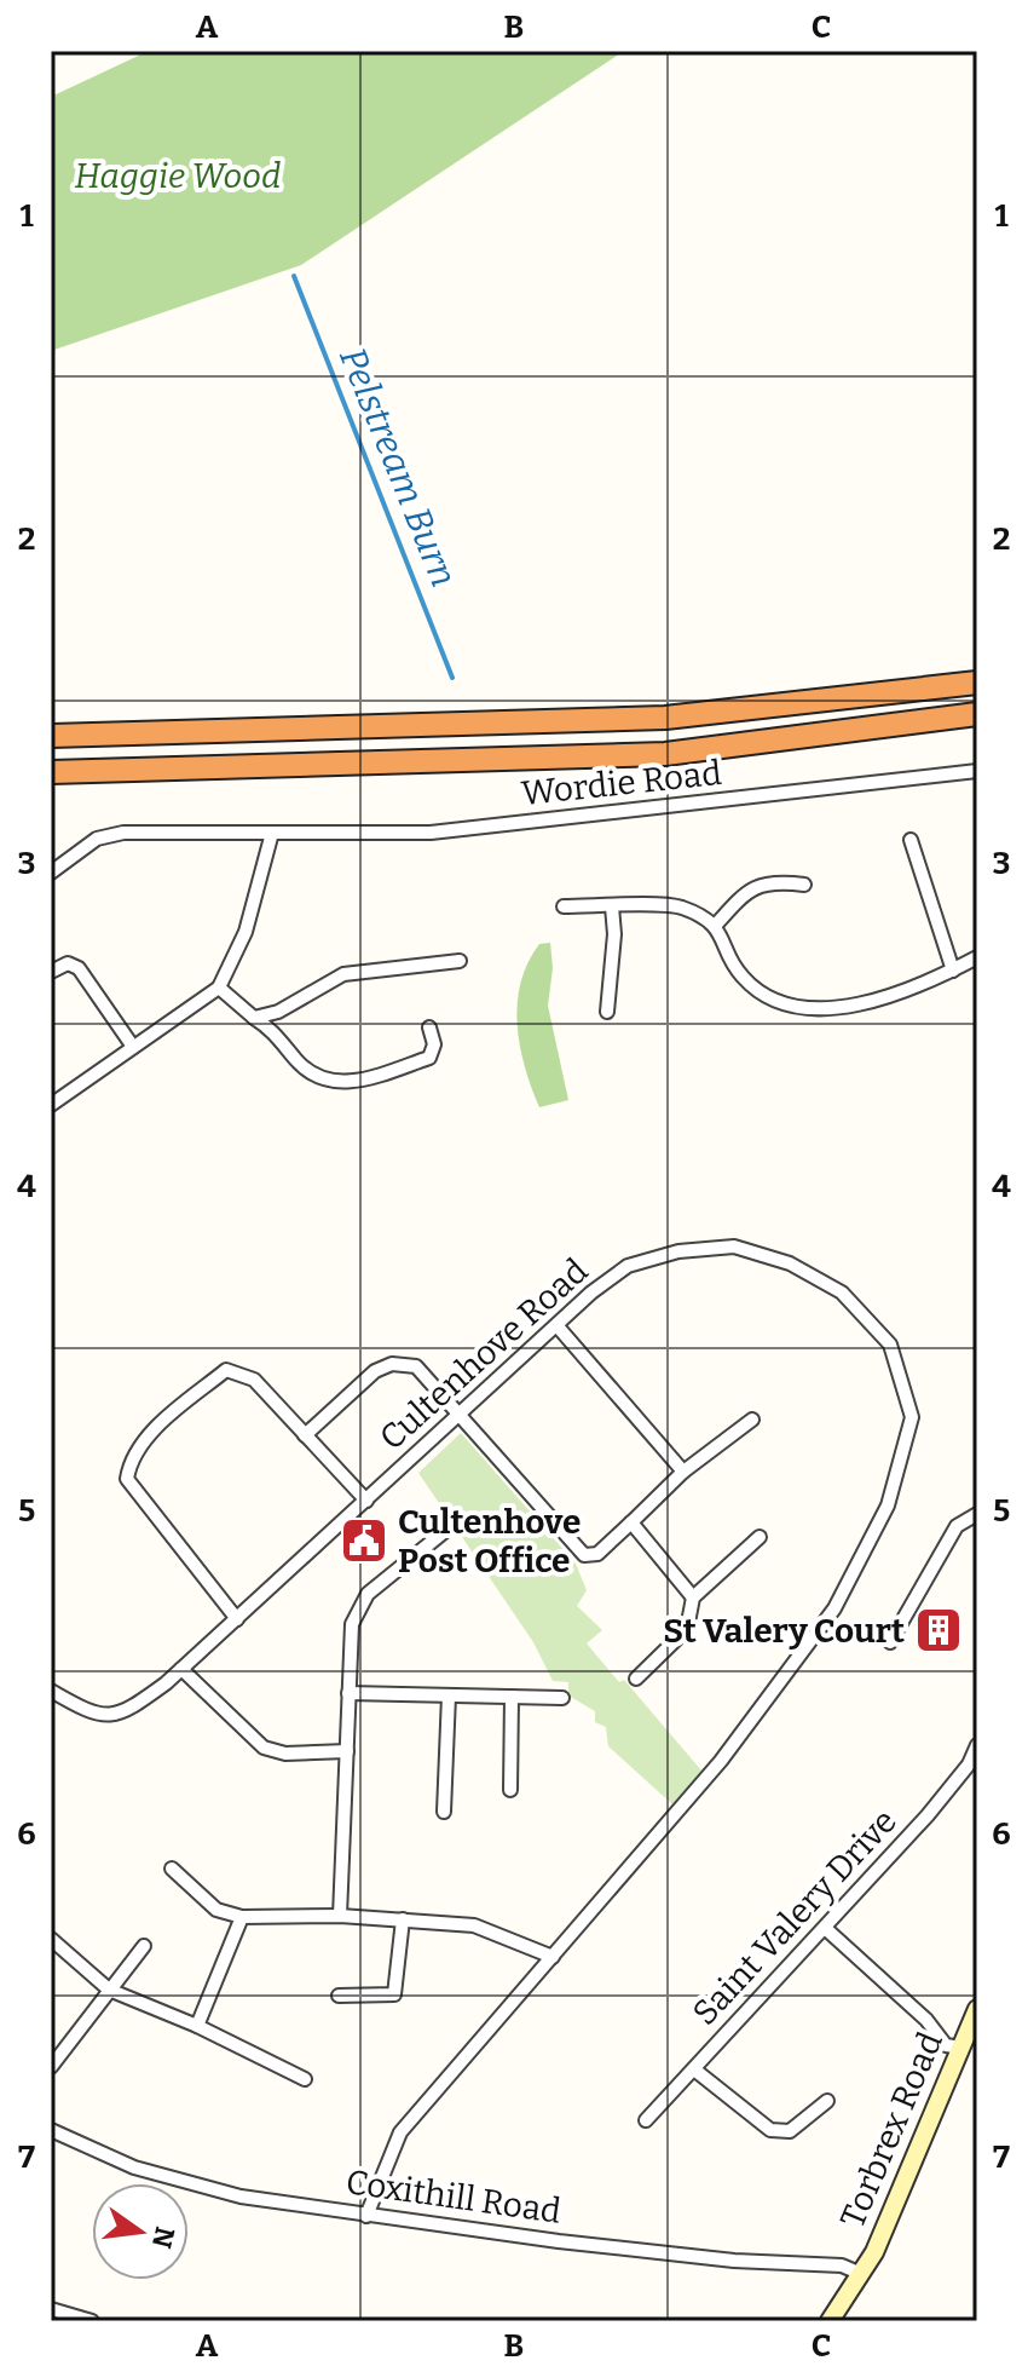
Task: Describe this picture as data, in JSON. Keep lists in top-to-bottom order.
{
  "streets": {
    "street": [
      "Wordie Road",
      "Cultenhove Road",
      "Saint Valery Drive",
      "Torbrex Road",
      "Coxithill Road"
    ]
  },
  "crossings": [
    ["Cultenhove Road", "Coxithill Road"],
    ["Torbrex Road", "Coxithill Road"]
  ],
  "water": ["Pelstream Burn"],
  "parks": ["Haggie Wood"],
  "places": {
    "public building": ["Cultenhove Post Office"],
    "building": ["St Valery Court"]
  },
  "north": "right",
  "grid": {
    "columns": ["A", "B", "C"],
    "rows": [
      "1",
      "2",
      "3",
      "4",
      "5",
      "6",
      "7"
    ]
  }
}
